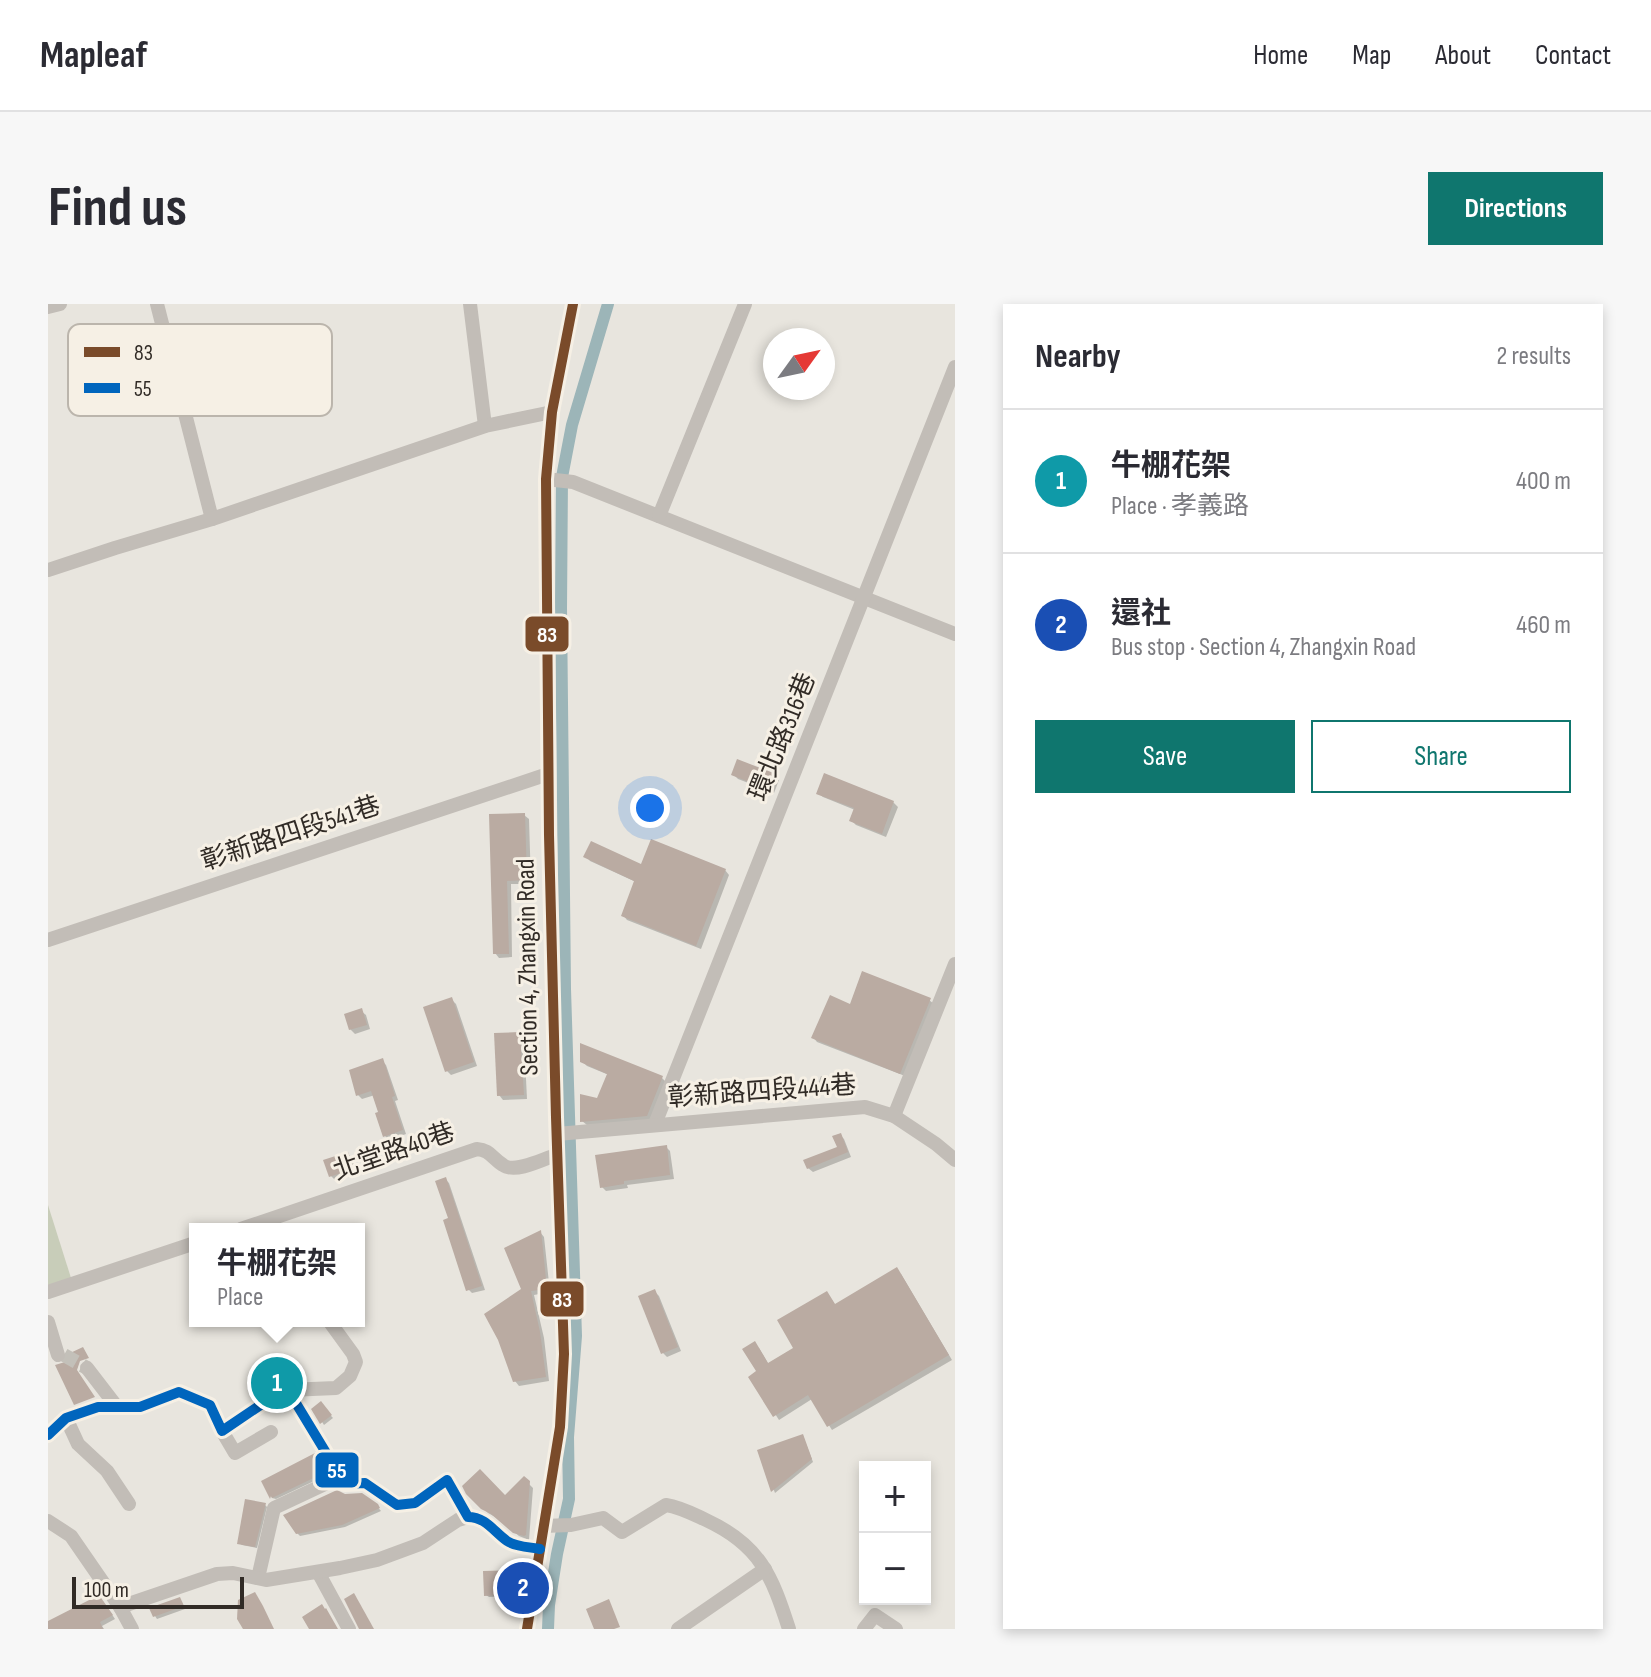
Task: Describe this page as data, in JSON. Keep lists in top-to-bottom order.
{
  "streets": {
    "street": [
      "環北路316巷",
      "彰新路四段541巷",
      "Section 4, Zhangxin Road",
      "彰新路四段444巷",
      "北堂路40巷"
    ]
  },
  "crossings": [
    ["環北路316巷", "彰新路四段444巷"],
    ["彰新路四段541巷", "Section 4, Zhangxin Road"],
    ["Section 4, Zhangxin Road", "彰新路四段444巷"],
    ["Section 4, Zhangxin Road", "北堂路40巷"]
  ],
  "lines": ["transit line 83", "transit line 55"],
  "legend": ["83", "55"],
  "scale_bar": "100 m",
  "north": "top right",
  "page": {
    "header": "Mapleaf",
    "nav": [
      "Home",
      "Map",
      "About",
      "Contact"
    ],
    "buttons": [
      "Directions",
      ["Save", "Share"]
    ],
    "title": "Find us",
    "heading": ["Nearby", "2 results"],
    "list": [
      {
        "mark": "1",
        "name": "牛棚花架",
        "note": "Place · 孝義路",
        "value": "400 m"
      },
      {
        "mark": "2",
        "name": "還社",
        "note": "Bus stop · Section 4, Zhangxin Road",
        "value": "460 m"
      }
    ],
    "popup": ["牛棚花架", "Place"],
    "pins": ["1", "2"],
    "map_buttons": ["+", "−"],
    "scale": "100 m"
  }
}
